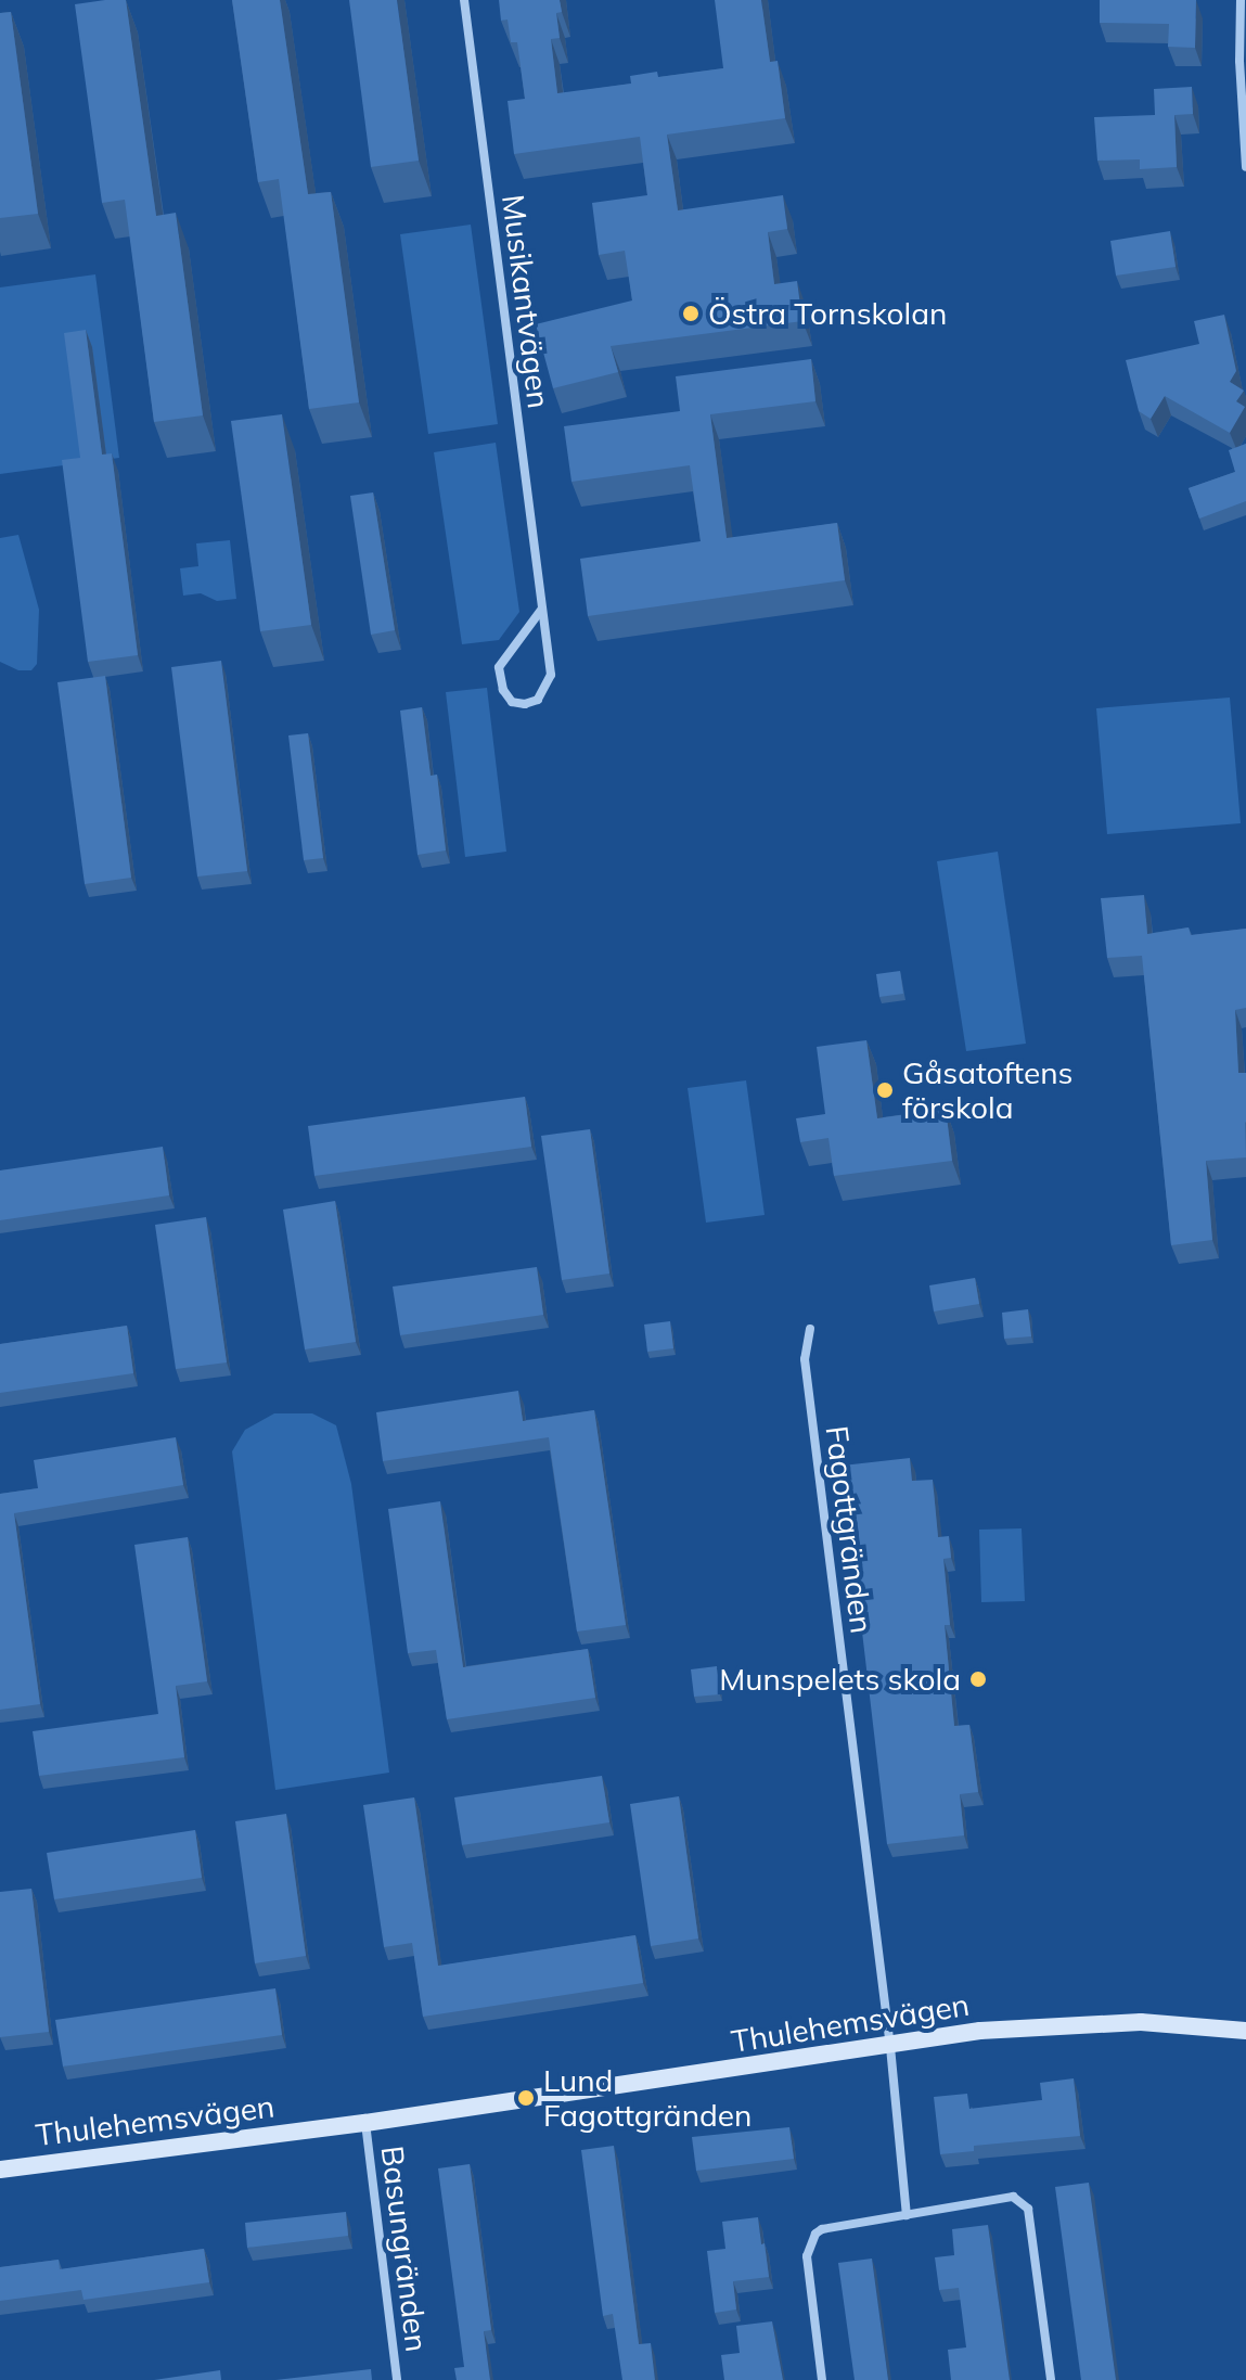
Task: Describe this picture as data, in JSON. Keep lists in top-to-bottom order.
{
  "streets": {
    "street": [
      "Musikantvägen",
      "Fagottgränden",
      "Thulehemsvägen",
      "Basungränden"
    ]
  },
  "crossings": [
    ["Fagottgränden", "Thulehemsvägen"],
    ["Thulehemsvägen", "Basungränden"]
  ],
  "places": [
    "Östra Tornskolan",
    "Gåsatoftens förskola",
    "Munspelets skola",
    "Lund Fagottgränden"
  ]
}
